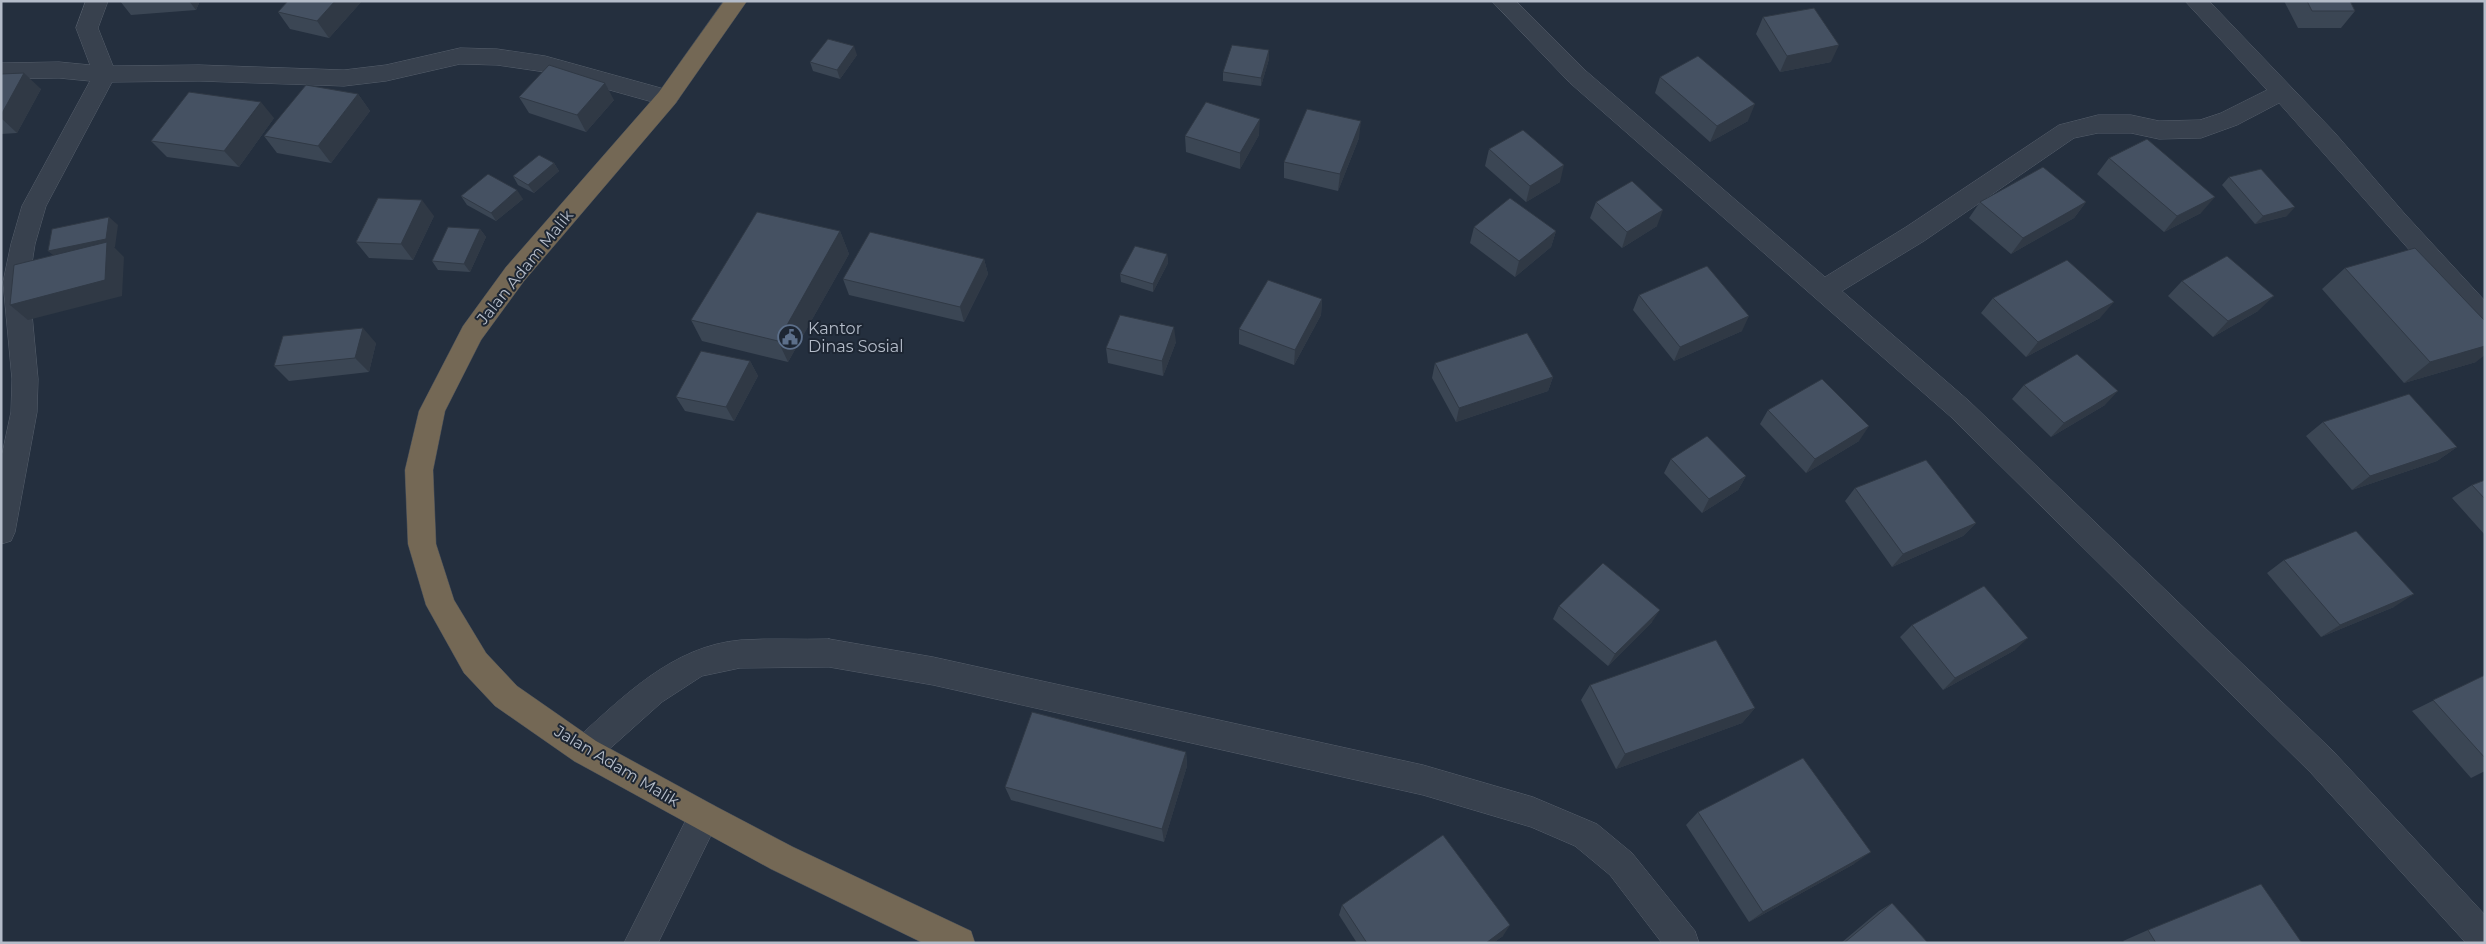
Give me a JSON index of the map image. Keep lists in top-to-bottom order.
{
  "streets": {
    "highway": ["Jalan Adam Malik"]
  },
  "places": {
    "public building": ["Kantor Dinas Sosial"]
  }
}
